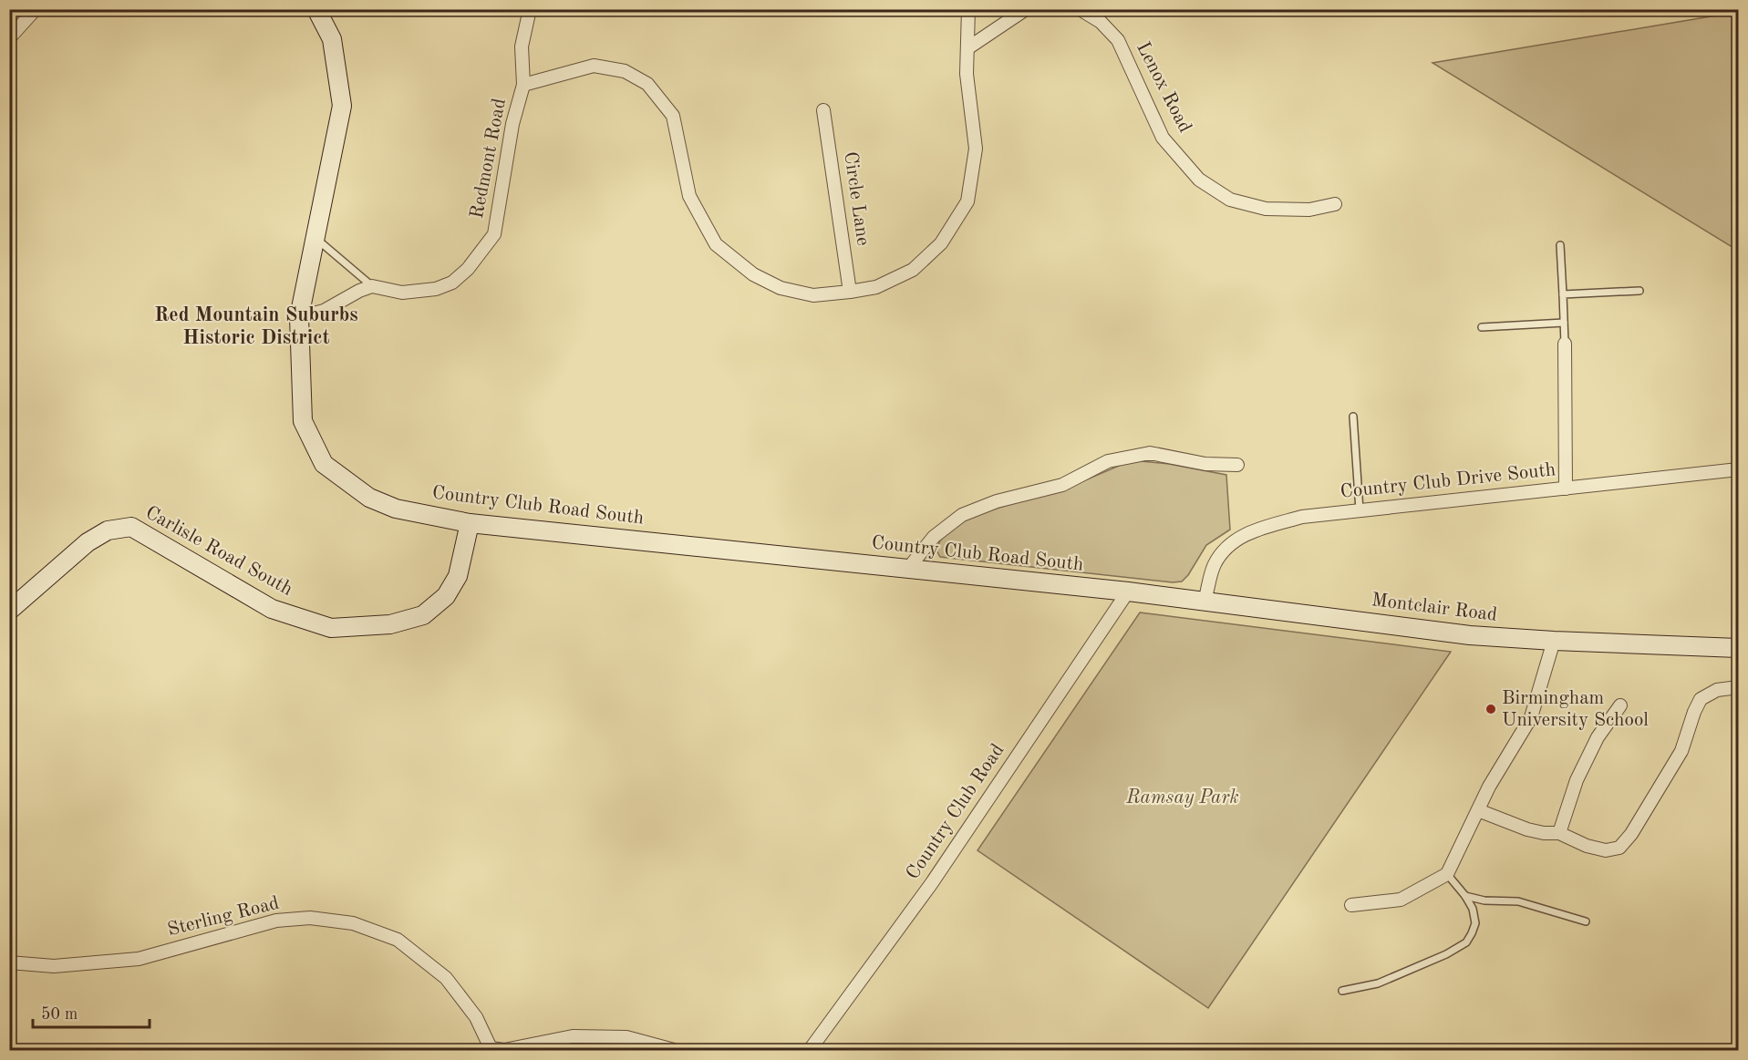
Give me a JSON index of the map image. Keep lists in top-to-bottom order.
{
  "streets": {
    "main road": ["Country Club Road South", "Carlisle Road South", "Montclair Road"],
    "street": [
      "Lenox Road",
      "Redmont Road",
      "Circle Lane",
      "Country Club Drive South",
      "Country Club Road",
      "Sterling Road"
    ]
  },
  "crossings": [
    ["Redmont Road", "Country Club Road South"],
    ["Country Club Drive South", "Montclair Road"],
    ["Country Club Road South", "Carlisle Road South"],
    ["Country Club Road South", "Montclair Road"],
    ["Country Club Road South", "Country Club Road"],
    ["Montclair Road", "Country Club Road"]
  ],
  "districts": ["Red Mountain Suburbs Historic District"],
  "parks": ["Ramsay Park"],
  "places": ["Birmingham University School"],
  "scale_bar": "50 m"
}
